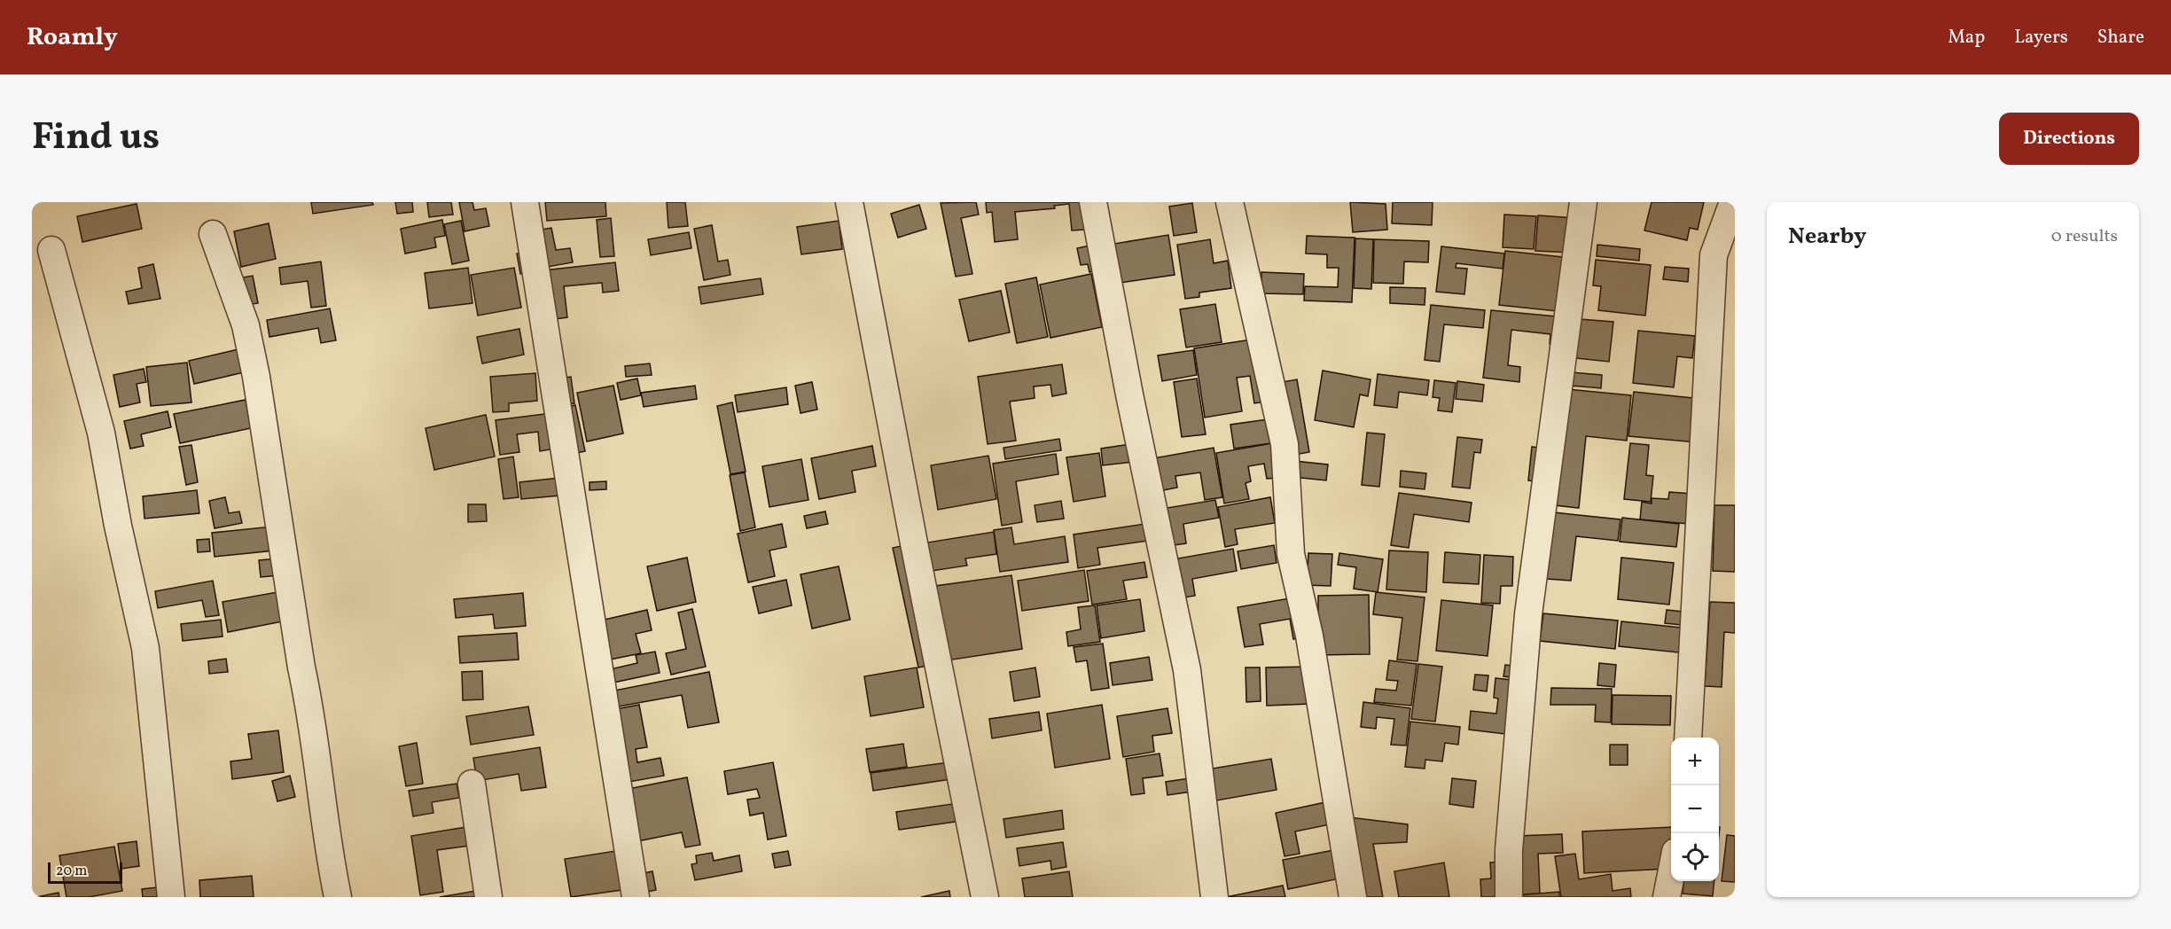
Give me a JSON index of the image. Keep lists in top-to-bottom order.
{
  "scale_bar": "20 m",
  "page": {
    "header": "Roamly",
    "nav": ["Map", "Layers", "Share"],
    "title": "Find us",
    "buttons": "Directions",
    "heading": ["Nearby", "0 results"],
    "map_buttons": ["+", "−"],
    "scale": "20 m"
  }
}
